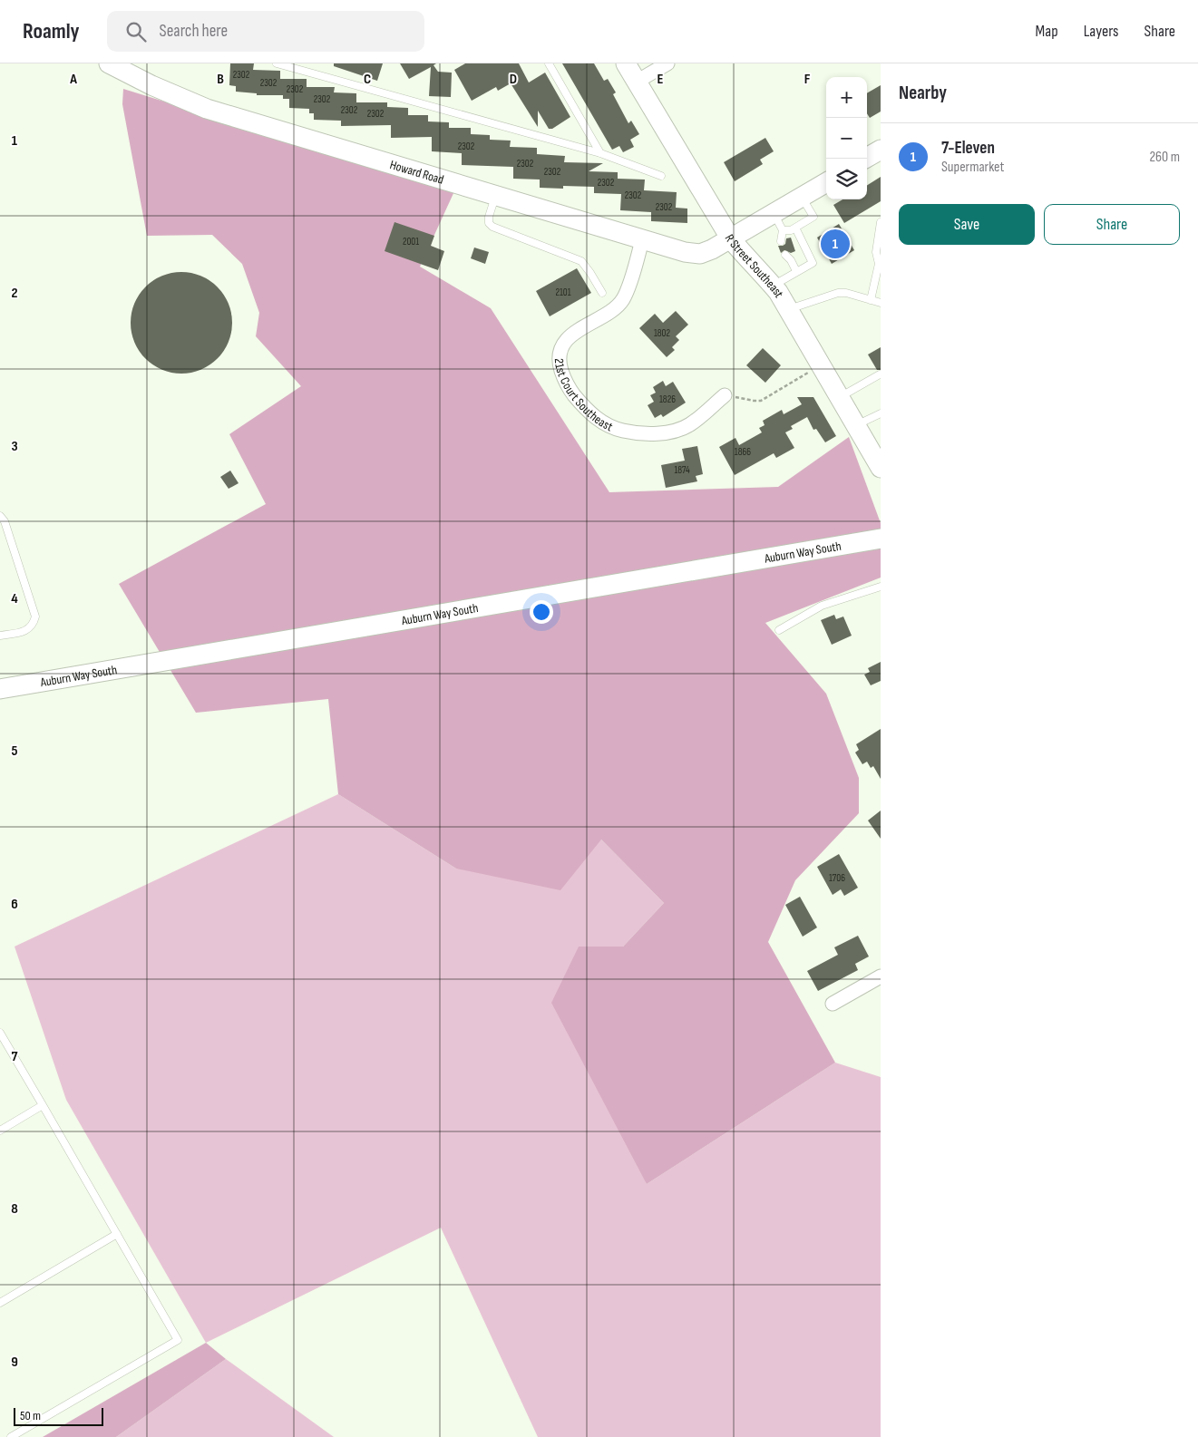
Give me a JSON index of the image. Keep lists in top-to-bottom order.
{
  "streets": {
    "street": [
      "Howard Road",
      "R Street Southeast",
      "21st Court Southeast",
      "Auburn Way South"
    ]
  },
  "crossings": [
    ["Howard Road", "R Street Southeast"],
    ["Howard Road", "21st Court Southeast"]
  ],
  "house_numbers": [
    "2302",
    "2302",
    "2302",
    "2302",
    "2302",
    "2302",
    "2302",
    "2302",
    "2302",
    "2302",
    "2302",
    "2302",
    "2001",
    "2101",
    "1802",
    "1826",
    "1866",
    "1874",
    "1706"
  ],
  "scale_bar": "50 m",
  "page": {
    "header": "Roamly",
    "search": "Search here",
    "nav": ["Map", "Layers", "Share"],
    "heading": "Nearby",
    "map_buttons": ["+", "−"],
    "list": [
      {
        "mark": "1",
        "name": "7-Eleven",
        "note": "Supermarket",
        "value": "260 m"
      }
    ],
    "buttons": ["Save", "Share"],
    "pins": "1",
    "scale": "50 m"
  },
  "grid": {
    "columns": [
      "A",
      "B",
      "C",
      "D",
      "E",
      "F"
    ],
    "rows": [
      "1",
      "2",
      "3",
      "4",
      "5",
      "6",
      "7",
      "8",
      "9"
    ]
  }
}
